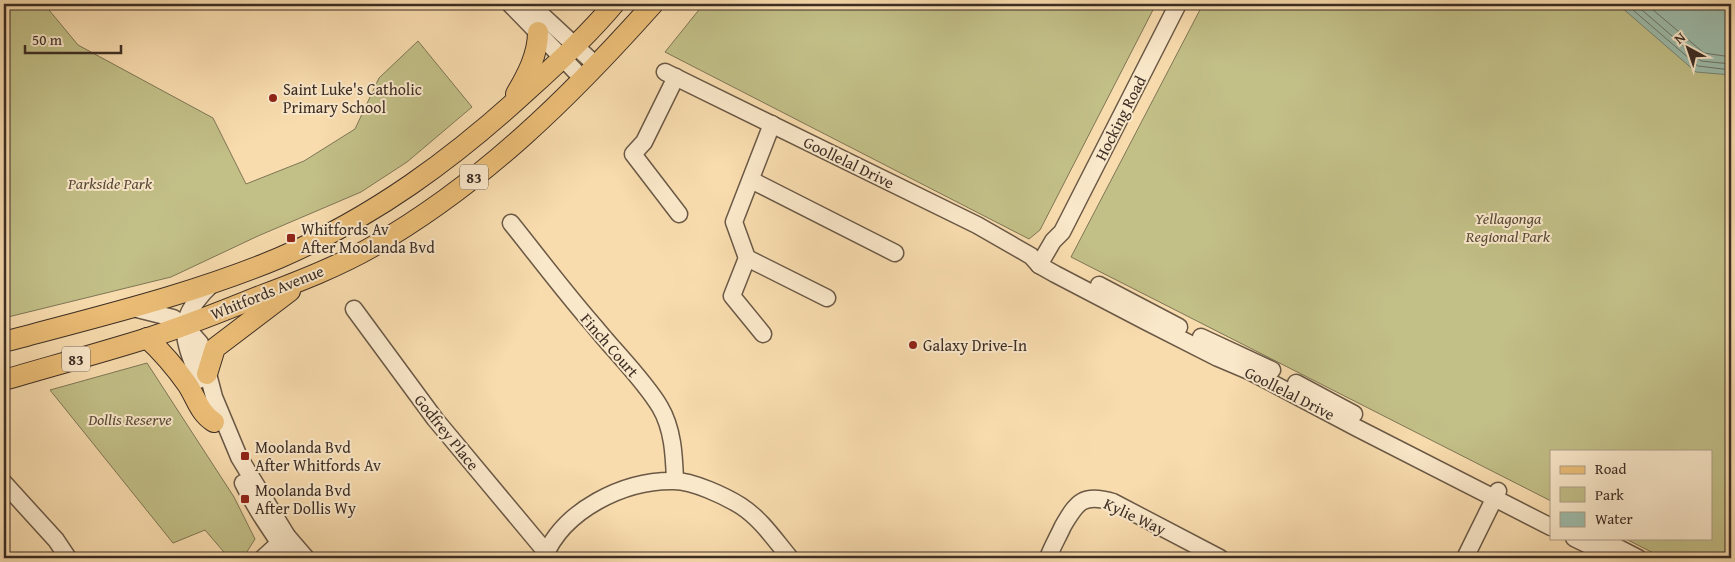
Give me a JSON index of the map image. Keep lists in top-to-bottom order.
{
  "streets": {
    "main road": ["83", "Whitfords Avenue"],
    "street": [
      "Hocking Road",
      "Goollelal Drive",
      "Finch Court",
      "Godfrey Place",
      "Kylie Way"
    ]
  },
  "crossings": [
    ["Hocking Road", "Goollelal Drive"]
  ],
  "parks": ["Parkside Park", "Yellagonga Regional Park", "Dollis Reserve"],
  "places": {
    "other": ["Saint Luke's Catholic Primary School", "Galaxy Drive-In"],
    "transit": ["Whitfords Av After Moolanda Bvd", "Moolanda Bvd After Whitfords Av", "Moolanda Bvd After Dollis Wy"]
  },
  "legend": ["Road", "Park", "Water"],
  "scale_bar": "50 m",
  "north": "top left"
}
